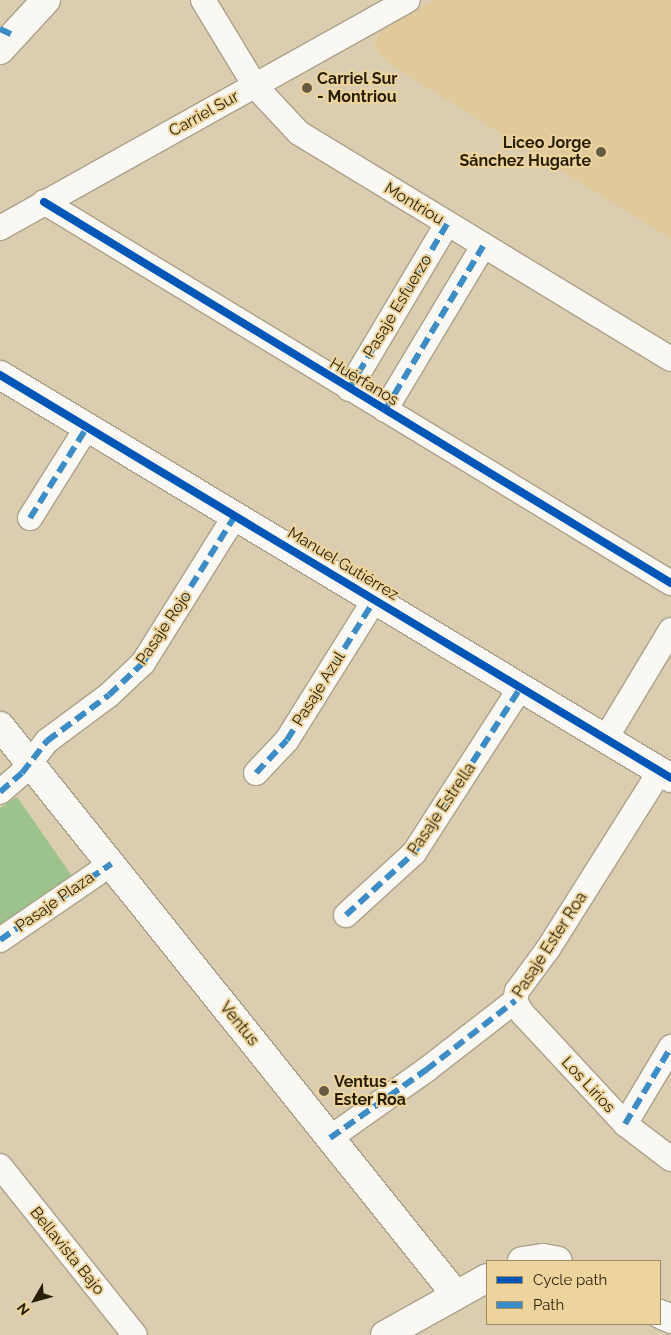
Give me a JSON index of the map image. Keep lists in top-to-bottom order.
{
  "streets": {
    "street": [
      "Carriel Sur",
      "Montriou",
      "Pasaje Esfuerzo",
      "Huérfanos",
      "Manuel Gutiérrez",
      "Pasaje Rojo",
      "Pasaje Azul",
      "Pasaje Estrella",
      "Pasaje Plaza",
      "Pasaje Ester Roa",
      "Ventus",
      "Los Lirios",
      "Bellavista Bajo"
    ]
  },
  "crossings": [
    ["Carriel Sur", "Montriou"],
    ["Carriel Sur", "Huérfanos"],
    ["Montriou", "Pasaje Esfuerzo"],
    ["Pasaje Esfuerzo", "Huérfanos"],
    ["Manuel Gutiérrez", "Pasaje Rojo"],
    ["Manuel Gutiérrez", "Pasaje Azul"],
    ["Manuel Gutiérrez", "Pasaje Estrella"],
    ["Manuel Gutiérrez", "Pasaje Ester Roa"],
    ["Pasaje Rojo", "Ventus"],
    ["Pasaje Plaza", "Ventus"],
    ["Pasaje Ester Roa", "Ventus"],
    ["Pasaje Ester Roa", "Los Lirios"]
  ],
  "places": ["Carriel Sur - Montriou", "Liceo Jorge Sánchez Hugarte", "Ventus - Ester Roa"],
  "legend": ["Cycle path", "Path"],
  "north": "bottom left"
}
